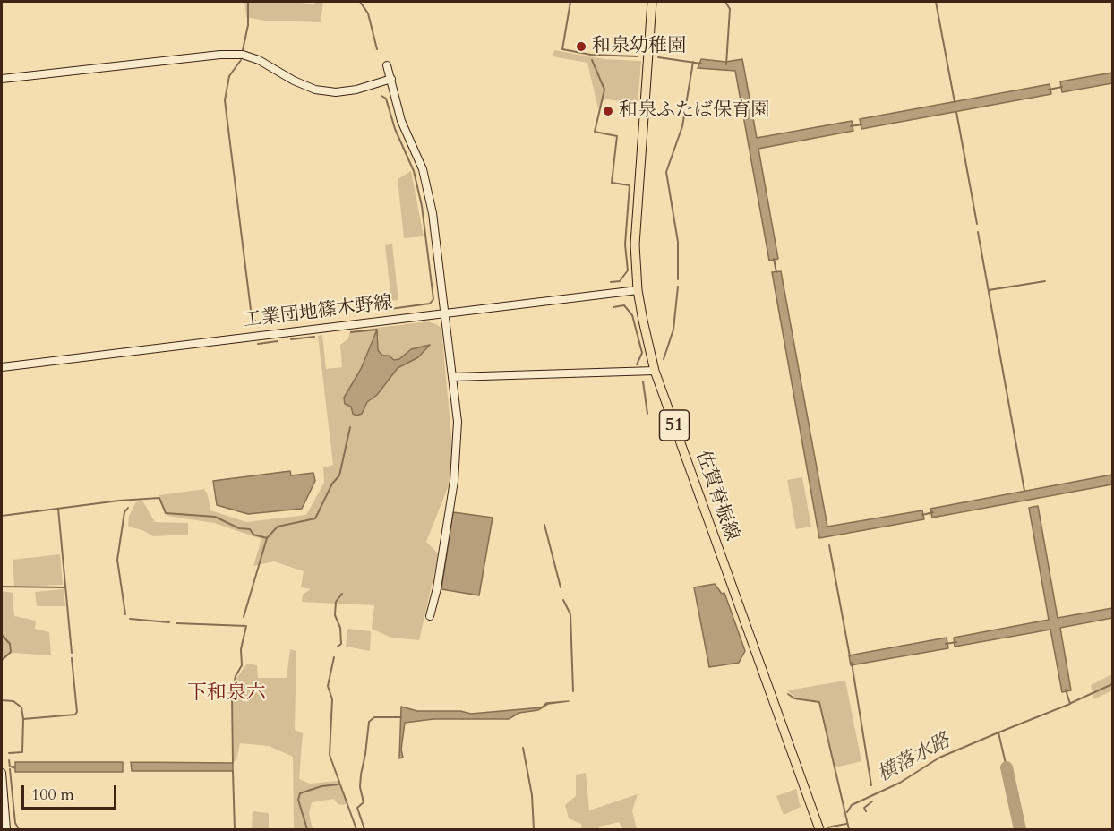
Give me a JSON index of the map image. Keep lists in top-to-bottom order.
{
  "streets": {
    "main road": ["51", "佐賀脊振線"],
    "street": ["工業団地篠木野線"]
  },
  "crossings": [
    ["工業団地篠木野線", "佐賀脊振線"]
  ],
  "districts": ["下和泉六"],
  "water": ["横落水路"],
  "places": ["和泉幼稚園", "和泉ふたば保育園"],
  "scale_bar": "100 m"
}
